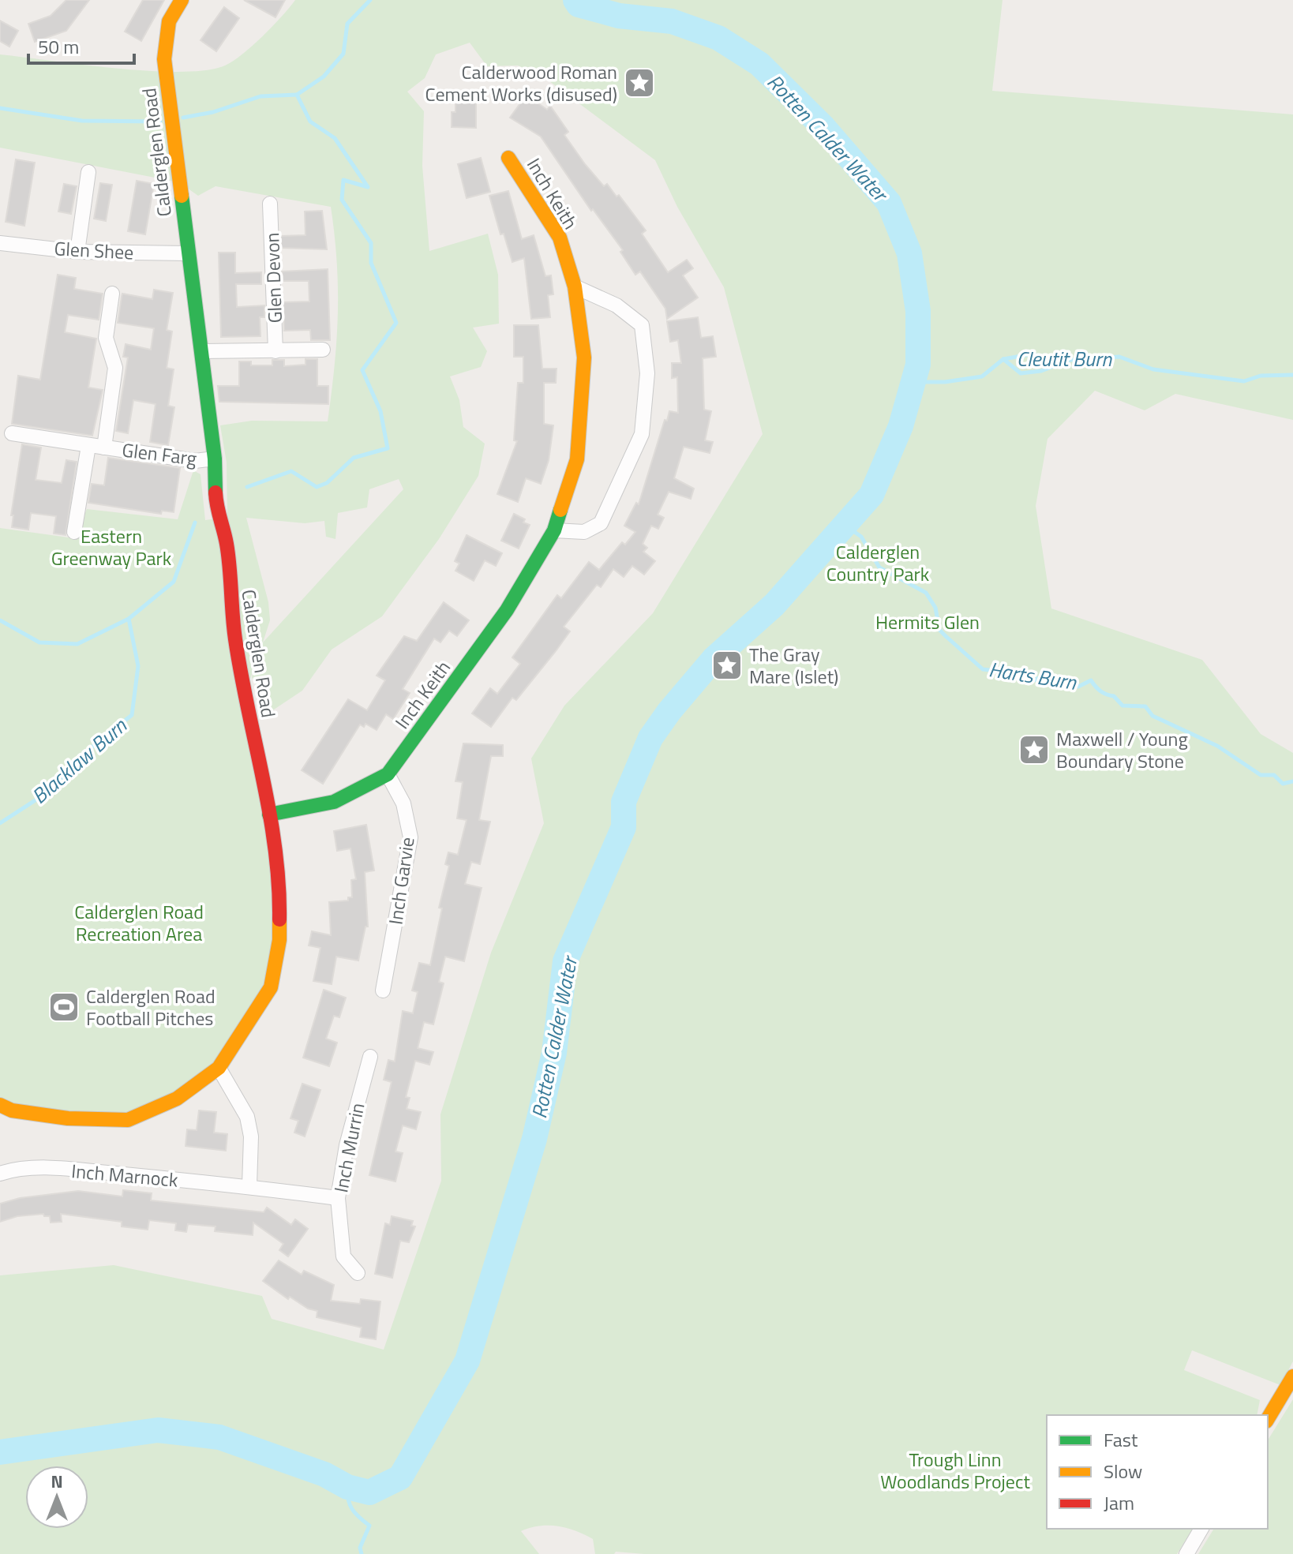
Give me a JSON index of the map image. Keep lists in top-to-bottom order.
{
  "streets": {
    "street": [
      "Calderglen Road",
      "Inch Keith",
      "Glen Shee",
      "Glen Devon",
      "Glen Farg",
      "Inch Garvie",
      "Inch Murrin",
      "Inch Marnock"
    ]
  },
  "crossings": [
    ["Calderglen Road", "Inch Keith"],
    ["Calderglen Road", "Glen Shee"],
    ["Calderglen Road", "Glen Devon"],
    ["Calderglen Road", "Glen Farg"],
    ["Inch Keith", "Inch Garvie"],
    ["Inch Murrin", "Inch Marnock"]
  ],
  "water": [
    "Rotten Calder Water",
    "Cleutit Burn",
    "Harts Burn",
    "Blacklaw Burn"
  ],
  "parks": [
    "Eastern Greenway Park",
    "Calderglen Country Park",
    "Hermits Glen",
    "Calderglen Road Recreation Area",
    "Trough Linn Woodlands Project"
  ],
  "places": {
    "place": ["Calderwood Roman Cement Works (disused)", "The Gray Mare (Islet)", "Maxwell / Young Boundary Stone"],
    "sports": ["Calderglen Road Football Pitches"]
  },
  "legend": ["Fast", "Slow", "Jam"],
  "scale_bar": "50 m",
  "north": "top"
}
